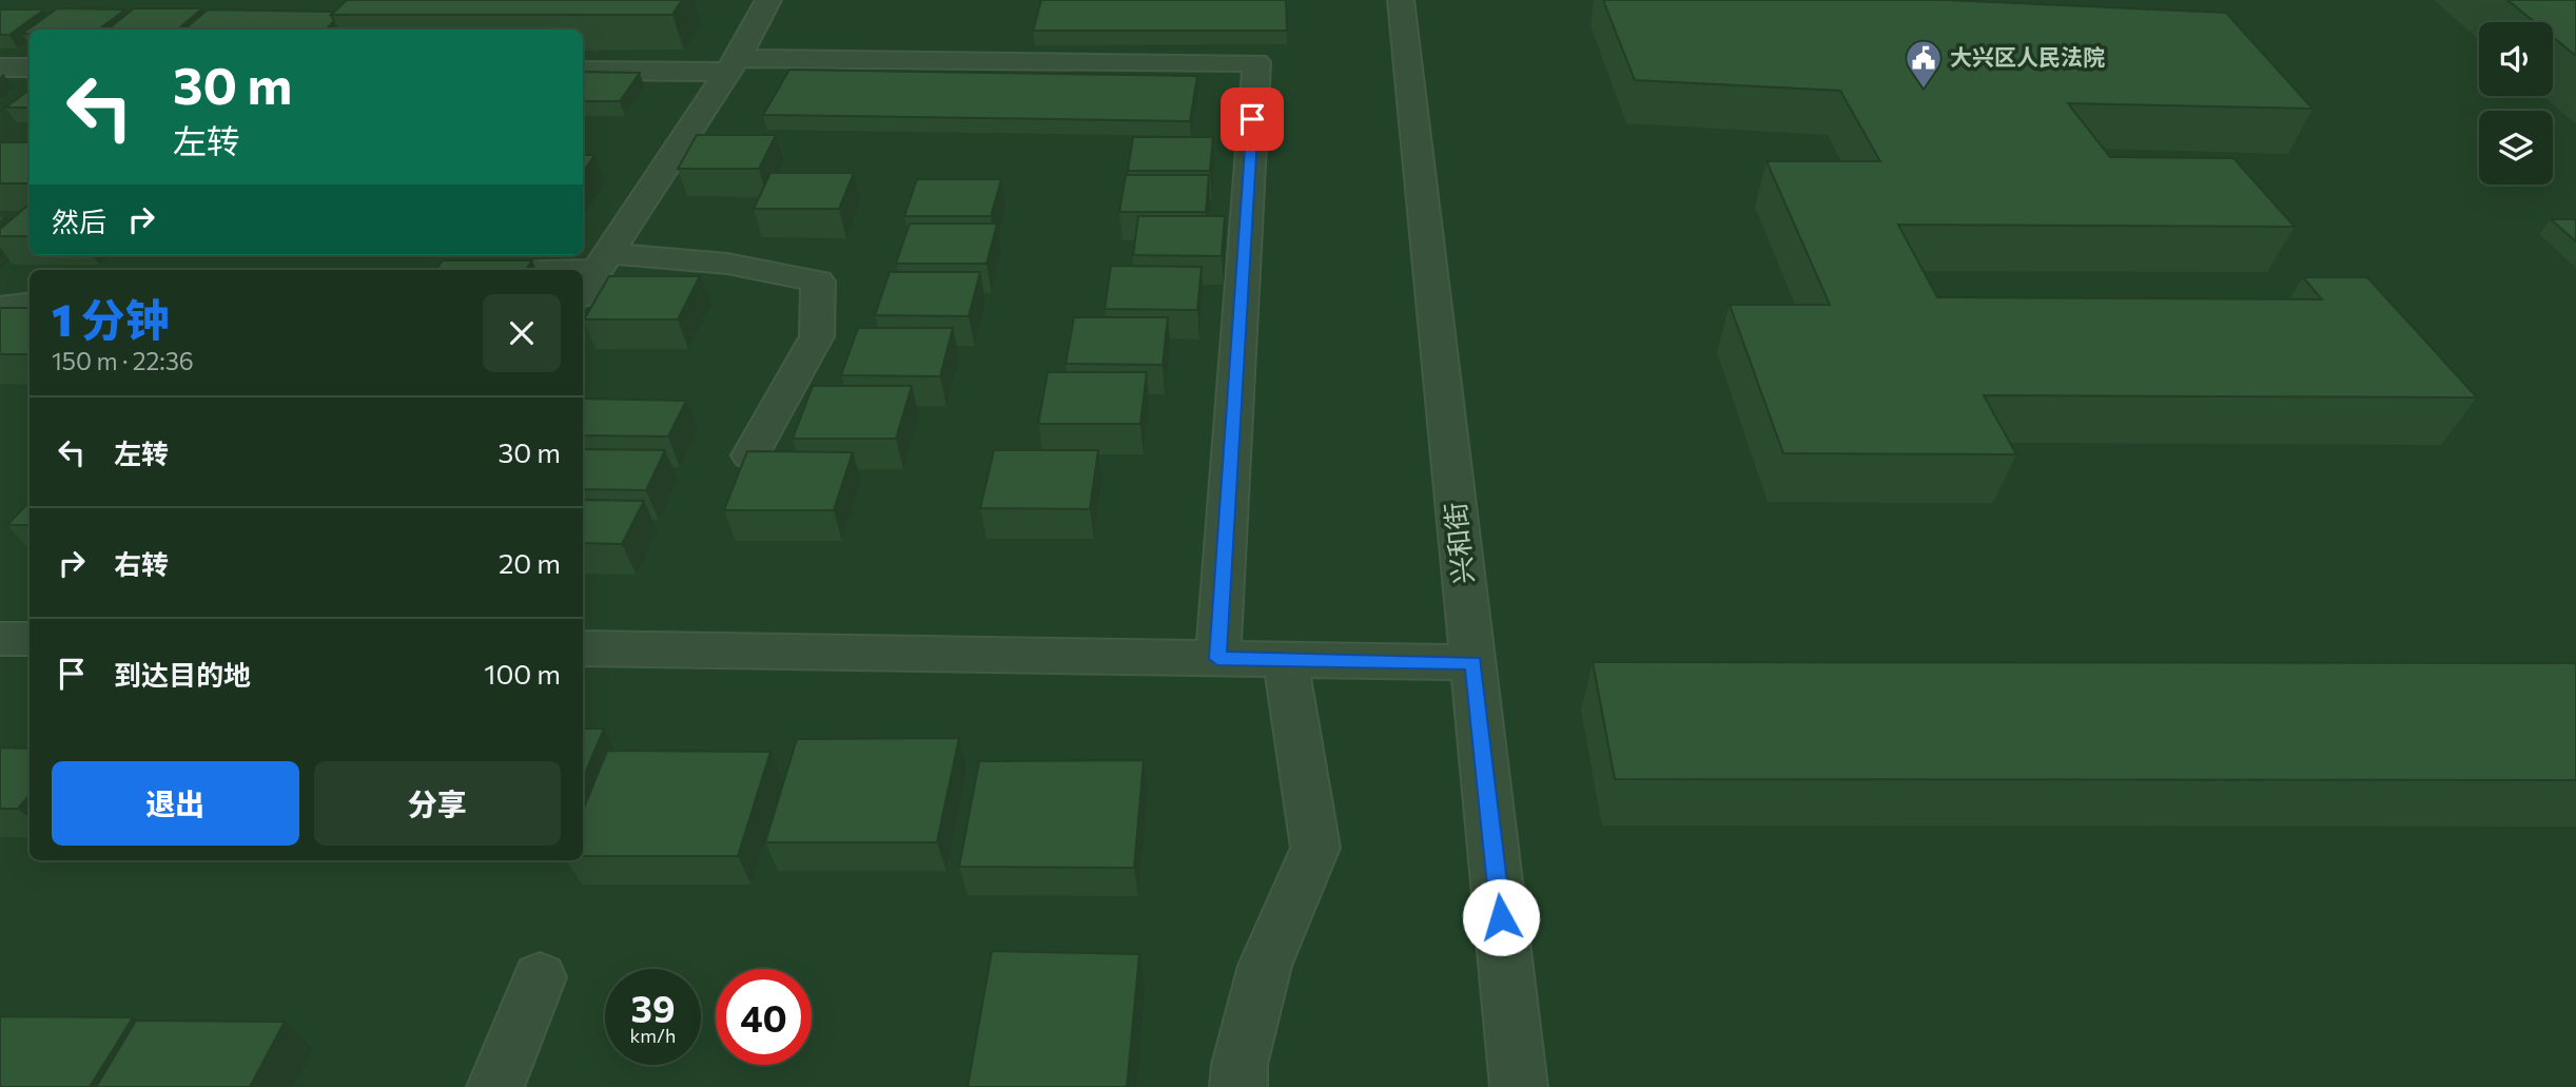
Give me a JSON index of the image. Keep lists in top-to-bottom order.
{
  "streets": {
    "street": ["兴和街"]
  },
  "places": {
    "public building": ["大兴区人民法院"]
  },
  "page": {
    "turn": ["30 m", "左转"],
    "then": "然后",
    "heading": ["1 分钟", "150 m · 22:36"],
    "list": [
      {
        "name": "左转",
        "value": "30 m"
      },
      {
        "name": "右转",
        "value": "20 m"
      },
      {
        "name": "到达目的地",
        "value": "100 m"
      }
    ],
    "buttons": ["退出", "分享"],
    "speed": "39 km/h",
    "limit": "40"
  }
}
